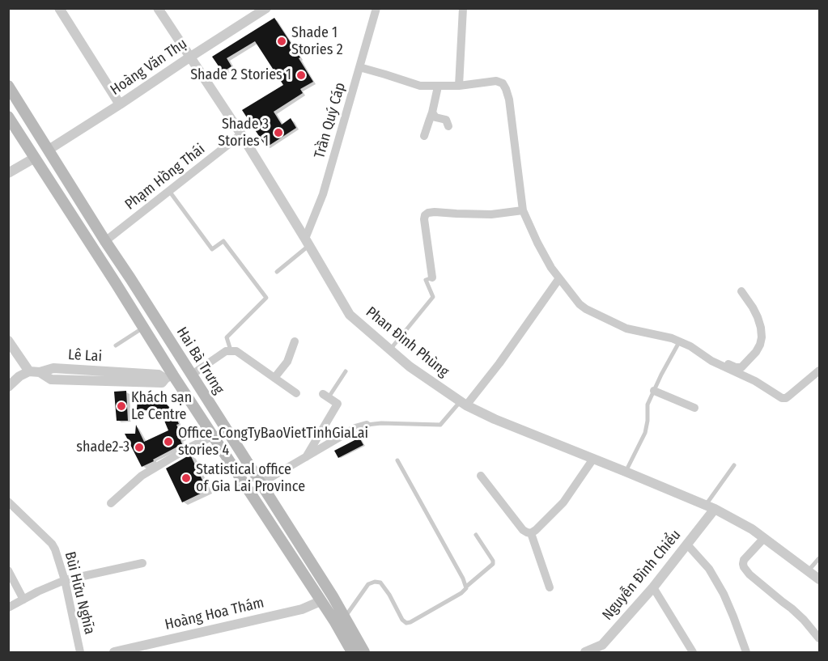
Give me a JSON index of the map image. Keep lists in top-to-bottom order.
{
  "streets": {
    "main road": ["Hai Bà Trưng"],
    "street": [
      "Hoàng Văn Thụ",
      "Trần Quý Cáp",
      "Phạm Hồng Thái",
      "Phan Đình Phùng",
      "Lê Lai",
      "Nguyễn Đình Chiểu",
      "Bùi Hữu Nghĩa",
      "Hoàng Hoa Thám"
    ]
  },
  "crossings": [
    ["Hoàng Văn Thụ", "Phan Đình Phùng"],
    ["Hoàng Văn Thụ", "Hai Bà Trưng"],
    ["Trần Quý Cáp", "Phan Đình Phùng"],
    ["Phạm Hồng Thái", "Phan Đình Phùng"],
    ["Phạm Hồng Thái", "Hai Bà Trưng"],
    ["Phan Đình Phùng", "Nguyễn Đình Chiểu"],
    ["Lê Lai", "Hai Bà Trưng"],
    ["Hai Bà Trưng", "Hoàng Hoa Thám"]
  ],
  "places": [
    "Shade 1 Stories 2",
    "Shade 2 Stories 1",
    "Shade 3 Stories 1",
    "Khách sạn Le Centre",
    "Office_CongTyBaoVietTinhGiaLai stories 4",
    "shade2-3",
    "Statistical office of Gia Lai Province"
  ]
}
